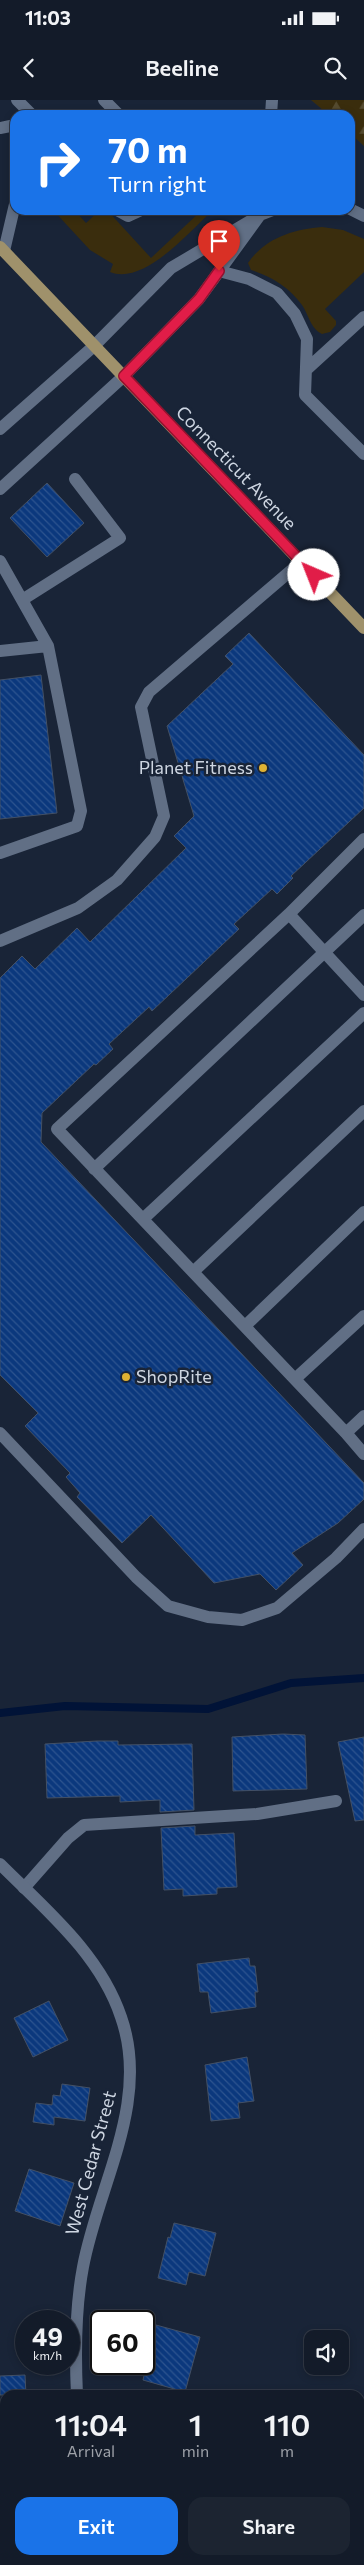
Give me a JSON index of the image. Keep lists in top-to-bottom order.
{
  "streets": {
    "main road": ["Connecticut Avenue"],
    "street": ["West Cedar Street"]
  },
  "places": ["Planet Fitness", "ShopRite"],
  "page": {
    "status": "11:03",
    "header": "Beeline",
    "turn": ["70 m", "Turn right"],
    "speed": "49 km/h",
    "limit": "60",
    "eta": [
      "11:04",
      "Arrival",
      "1",
      "min",
      "110",
      "m"
    ],
    "buttons": ["Exit", "Share"]
  }
}
